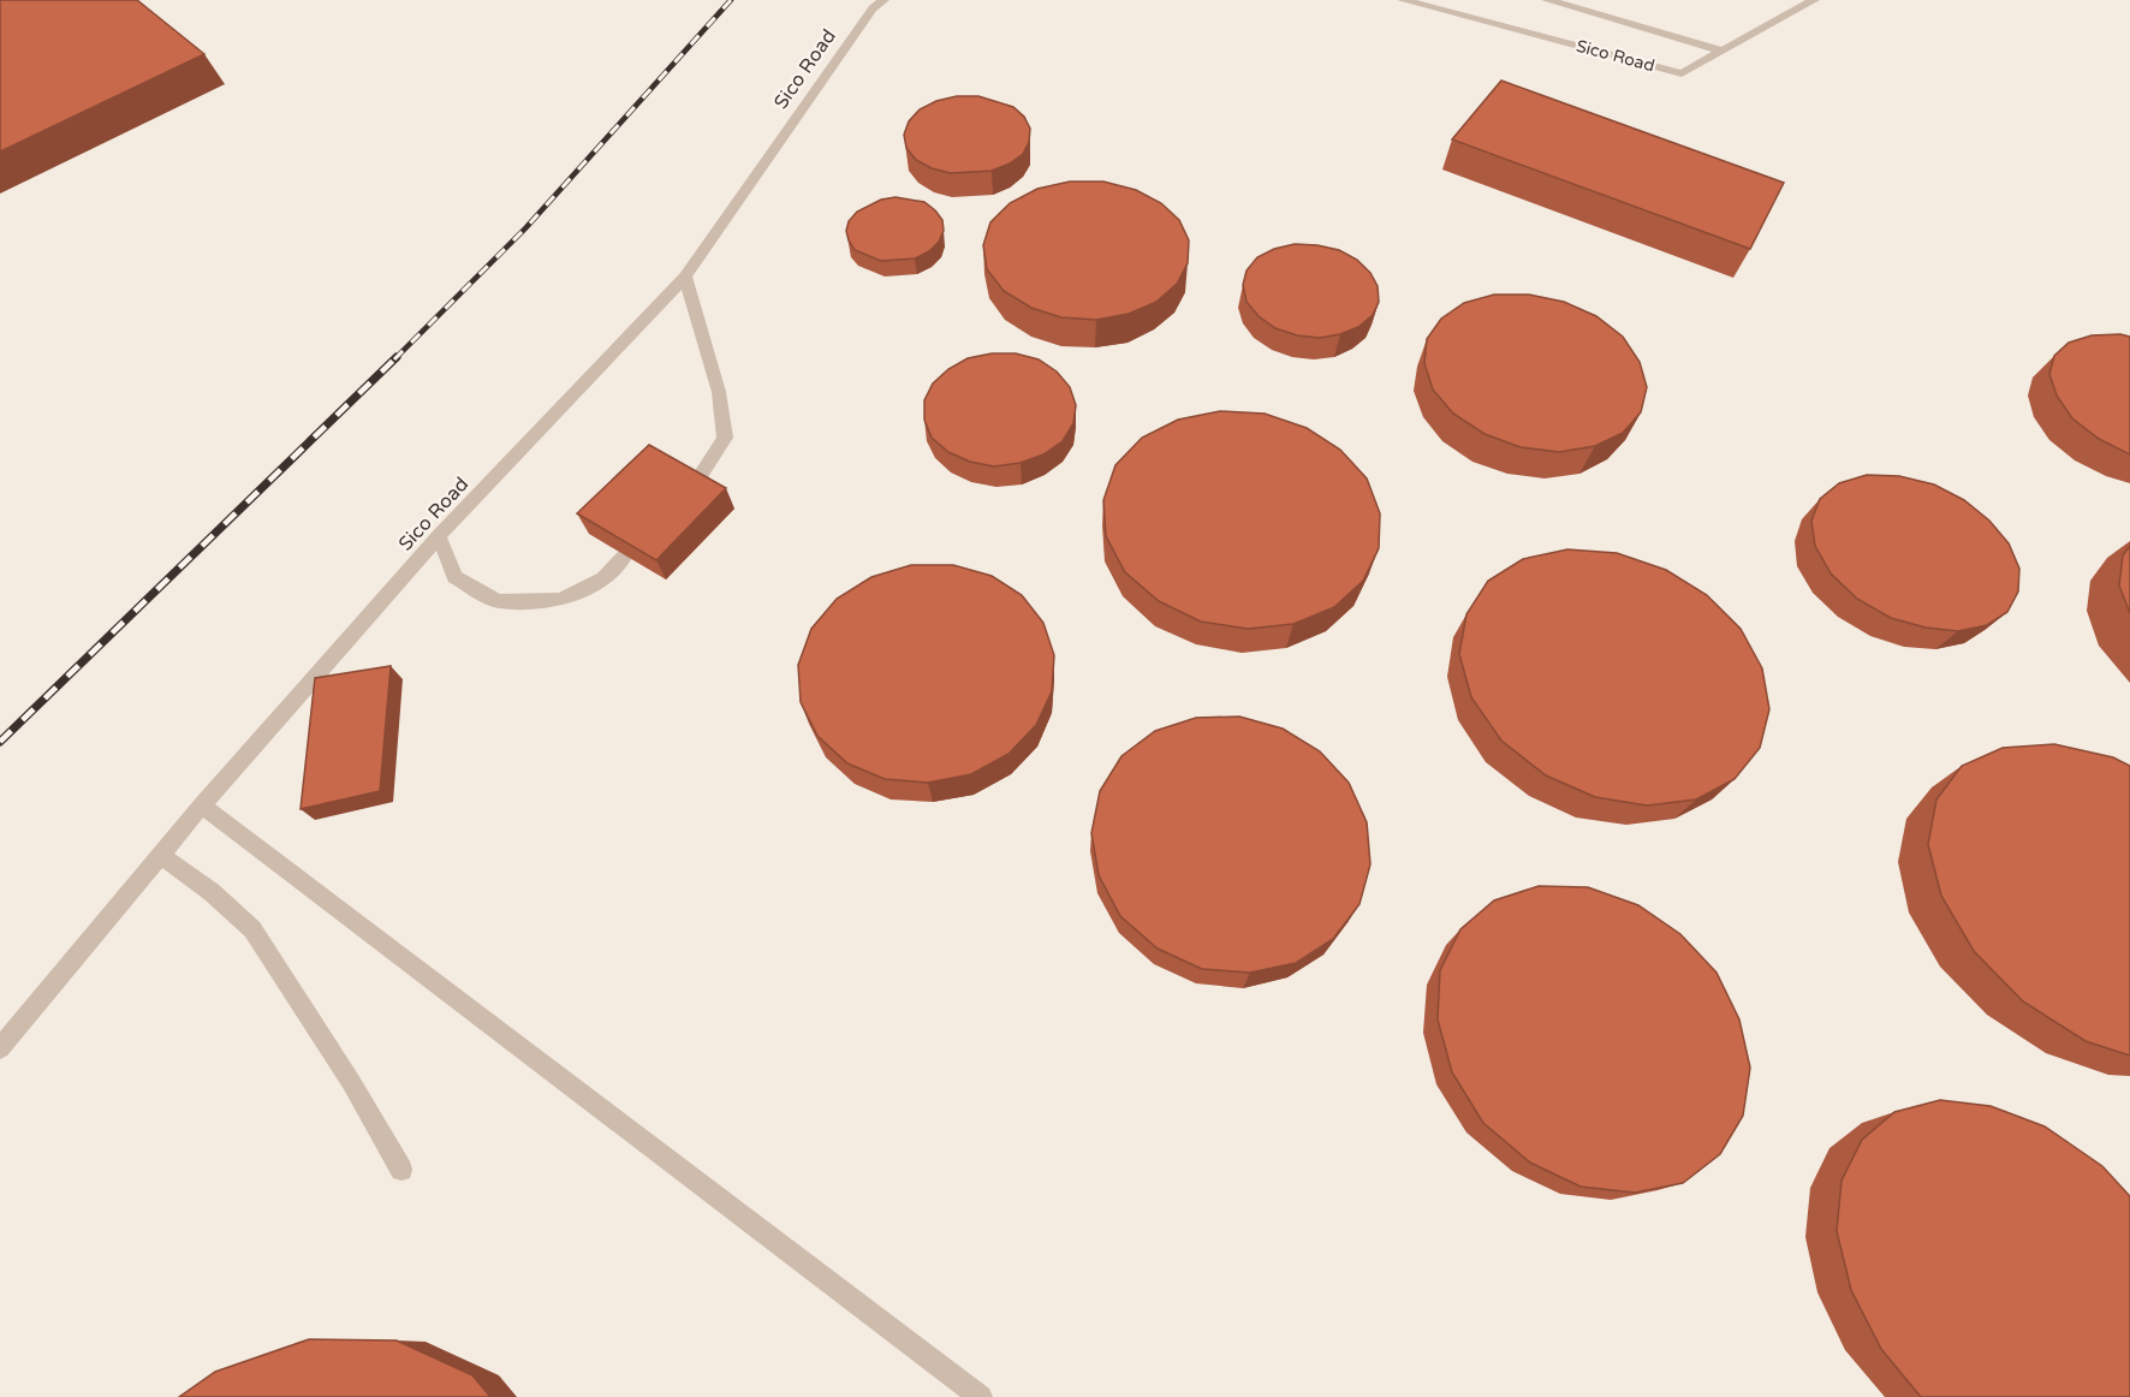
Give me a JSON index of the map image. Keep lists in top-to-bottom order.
{
  "streets": {
    "lane": ["Sico Road"]
  }
}
